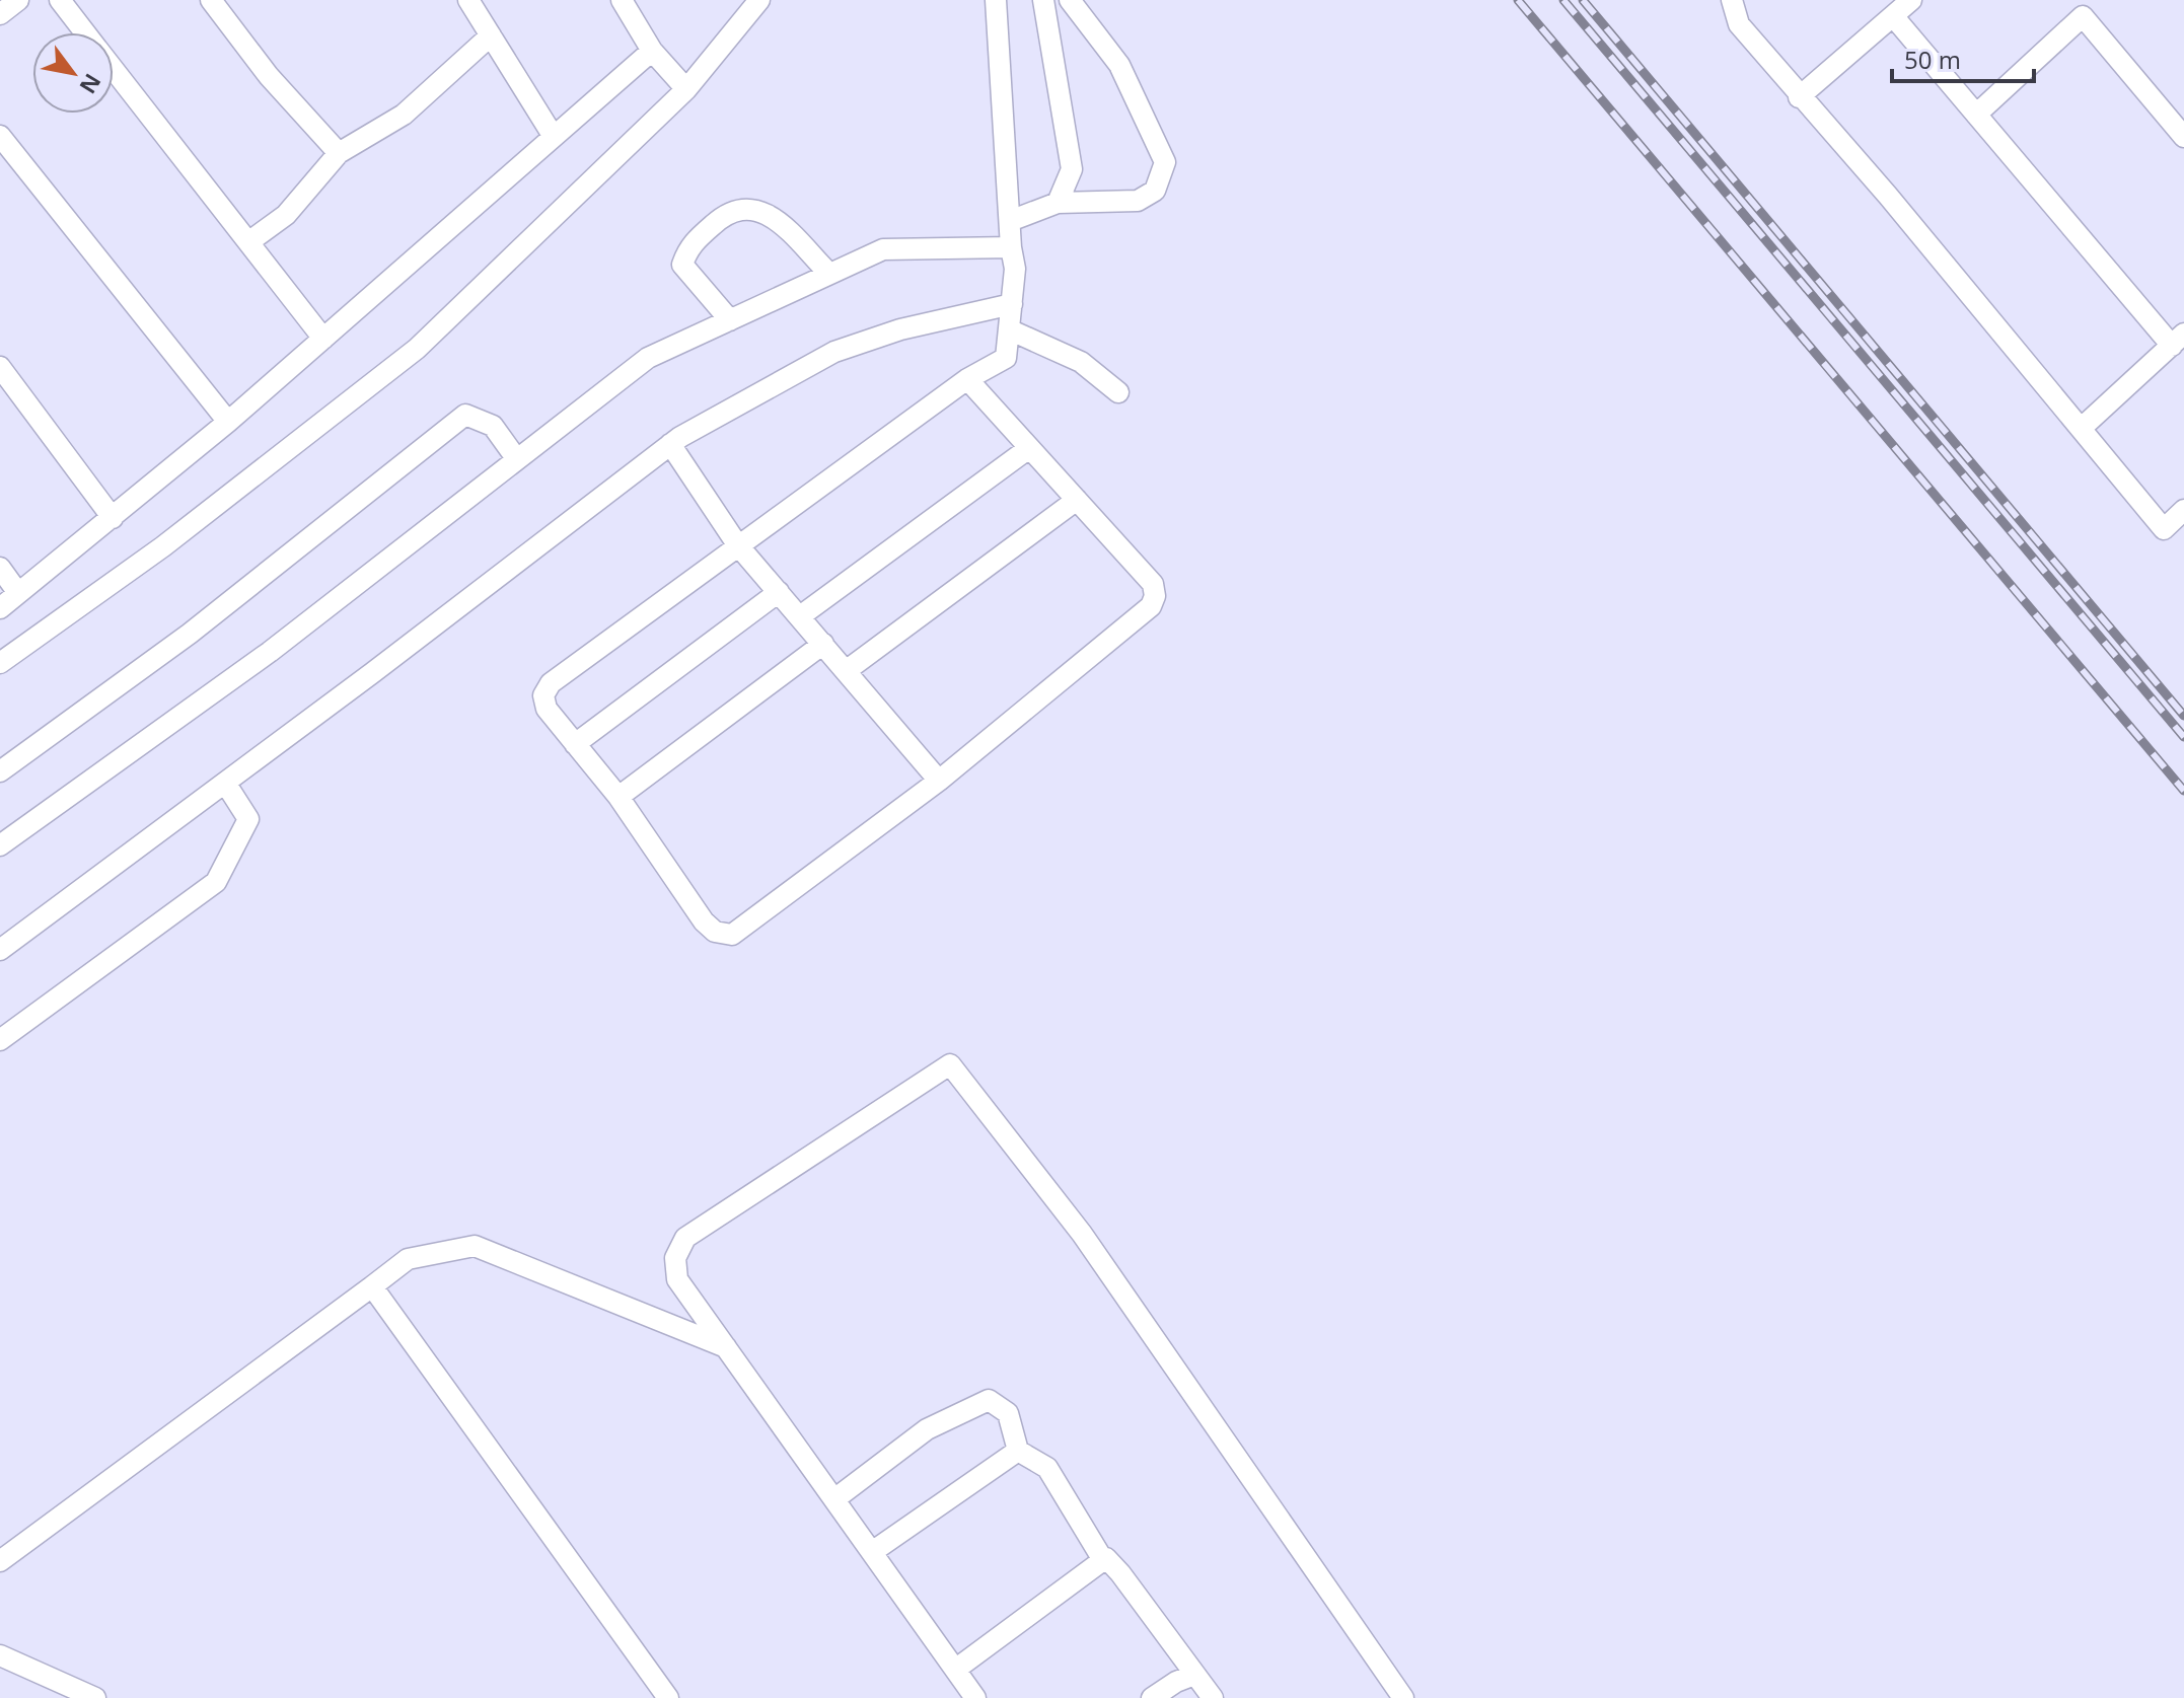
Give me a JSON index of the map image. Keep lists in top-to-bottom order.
{
  "scale_bar": "50 m",
  "north": "bottom right"
}
